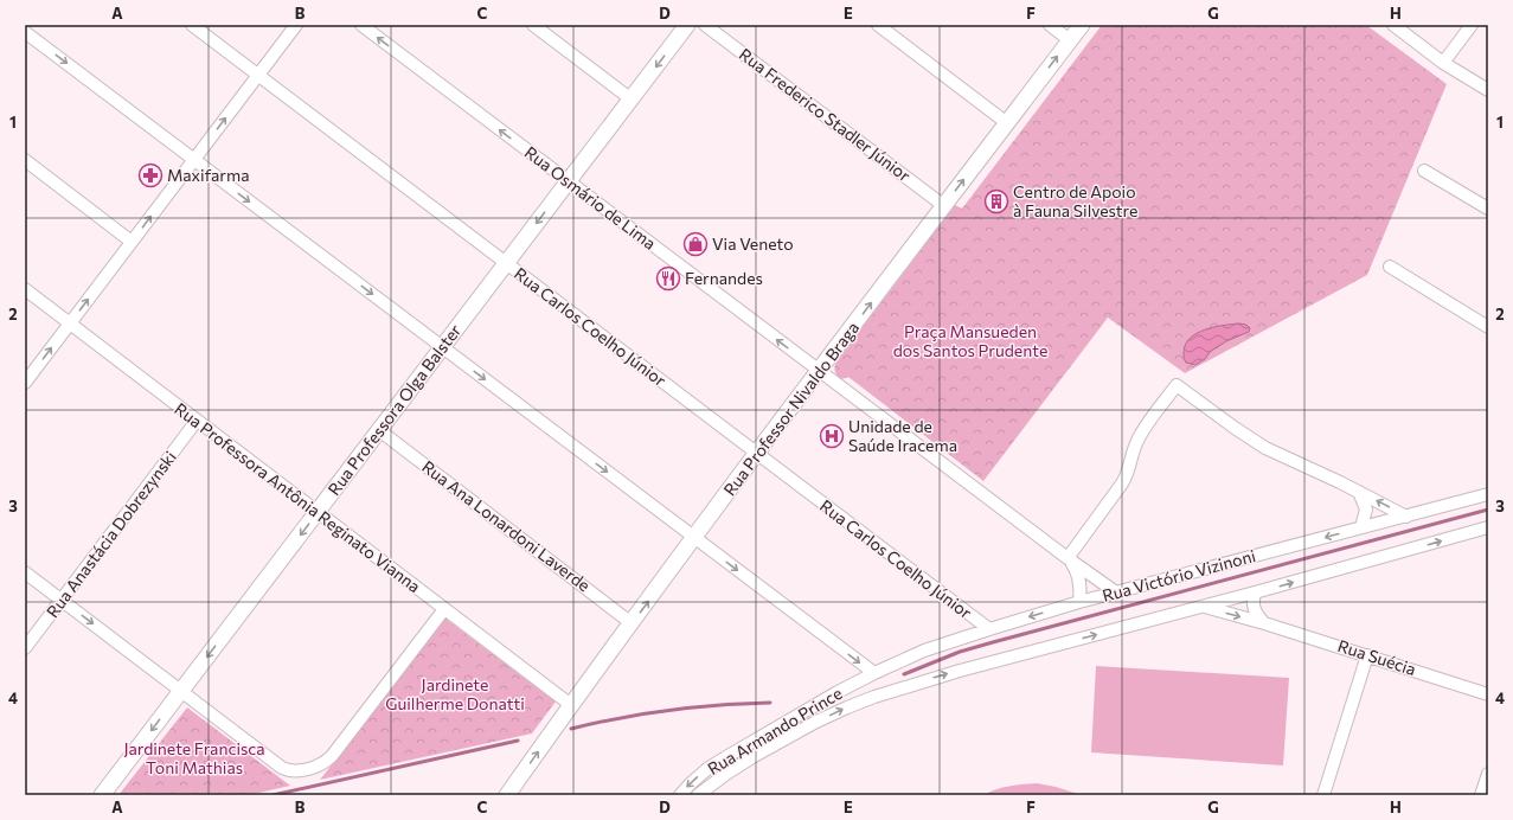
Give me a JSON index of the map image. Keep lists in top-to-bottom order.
{
  "streets": {
    "main road": ["Rua Professor Nivaldo Braga", "Rua Professora Olga Balster"],
    "street": [
      "Rua Frederico Stadler Júnior",
      "Rua Osmário de Lima",
      "Rua Carlos Coelho Júnior",
      "Rua Professora Antônia Reginato Vianna",
      "Rua Ana Lonardoni Laverde",
      "Rua Anastácia Dobrezynski",
      "Rua Victório Vizinoni",
      "Rua Suécia",
      "Rua Armando Prince"
    ]
  },
  "crossings": [
    ["Rua Frederico Stadler Júnior", "Rua Professor Nivaldo Braga"],
    ["Rua Osmário de Lima", "Rua Professor Nivaldo Braga"],
    ["Rua Osmário de Lima", "Rua Professora Olga Balster"],
    ["Rua Osmário de Lima", "Rua Victório Vizinoni"],
    ["Rua Carlos Coelho Júnior", "Rua Professor Nivaldo Braga"],
    ["Rua Carlos Coelho Júnior", "Rua Professora Olga Balster"],
    ["Rua Carlos Coelho Júnior", "Rua Victório Vizinoni"],
    ["Rua Professor Nivaldo Braga", "Rua Professora Antônia Reginato Vianna"],
    ["Rua Professor Nivaldo Braga", "Rua Ana Lonardoni Laverde"],
    ["Rua Professora Olga Balster", "Rua Professora Antônia Reginato Vianna"],
    ["Rua Professora Olga Balster", "Rua Ana Lonardoni Laverde"],
    ["Rua Professora Antônia Reginato Vianna", "Rua Anastácia Dobrezynski"],
    ["Rua Victório Vizinoni", "Rua Armando Prince"],
    ["Rua Suécia", "Rua Armando Prince"]
  ],
  "one_way": ["Rua Osmário de Lima", "Rua Professor Nivaldo Braga", "Rua Professora Olga Balster"],
  "parks": ["Praça Mansueden dos Santos Prudente", "Jardinete Guilherme Donatti", "Jardinete Francisca Toni Mathias"],
  "places": {
    "pharmacy": ["Maxifarma"],
    "building": ["Centro de Apoio à Fauna Silvestre"],
    "shop": ["Via Veneto"],
    "restaurant": ["Fernandes"],
    "hospital": ["Unidade de Saúde Iracema"]
  },
  "grid": {
    "columns": [
      "A",
      "B",
      "C",
      "D",
      "E",
      "F",
      "G",
      "H"
    ],
    "rows": [
      "1",
      "2",
      "3",
      "4"
    ]
  }
}
